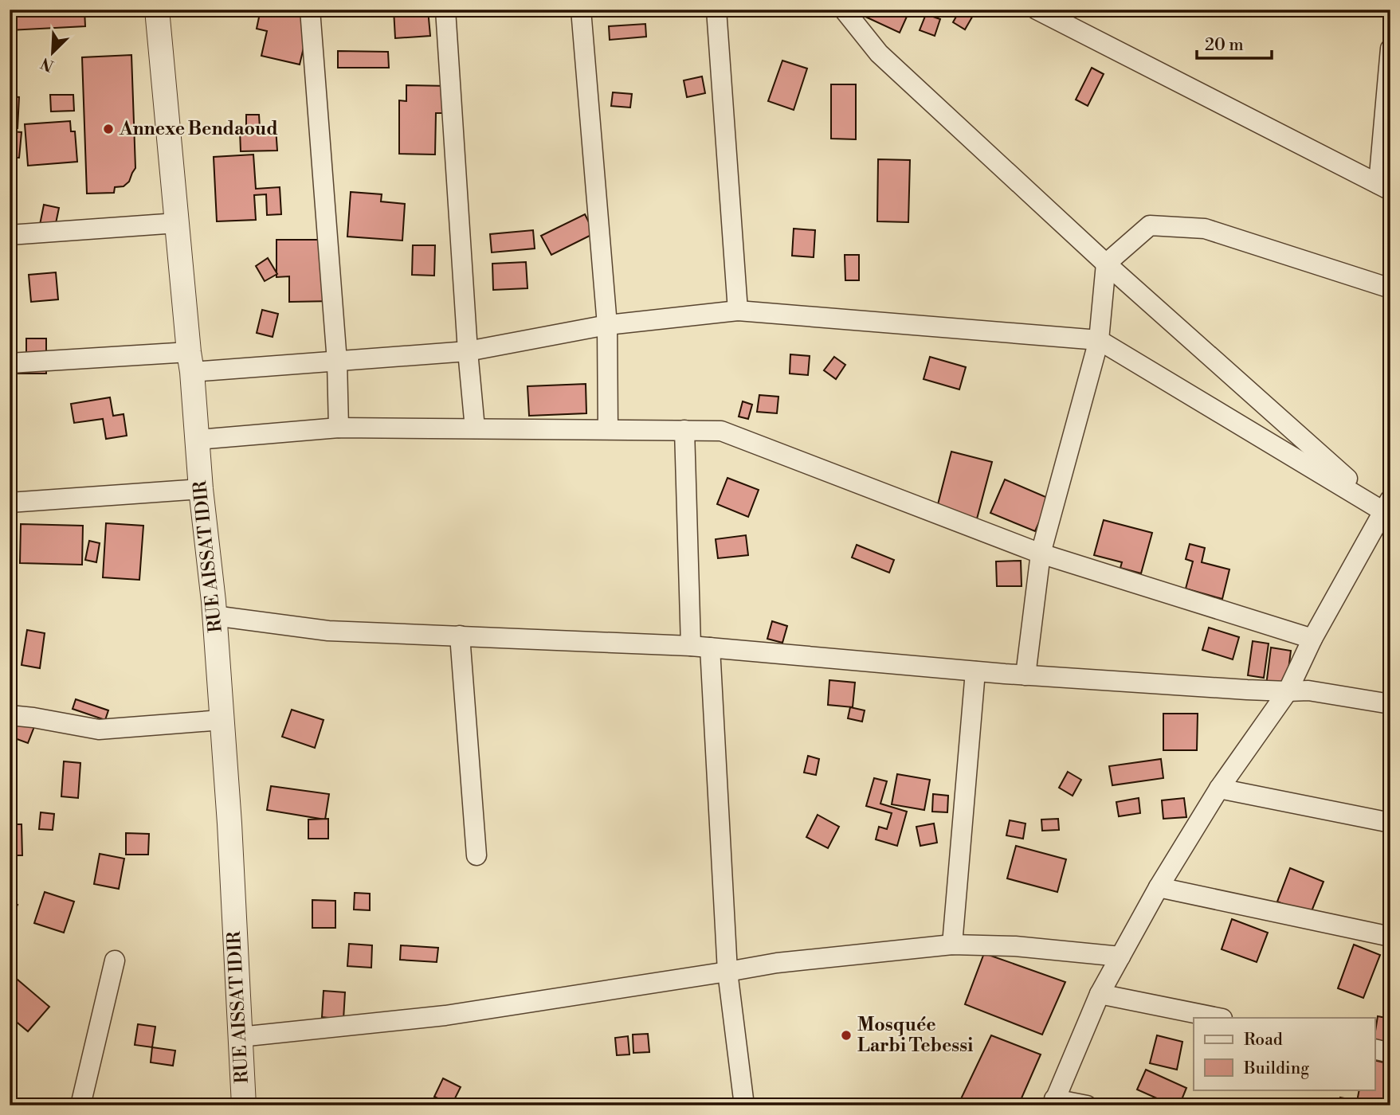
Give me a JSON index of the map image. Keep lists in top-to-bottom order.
{
  "streets": {
    "street": ["RUE AISSAT IDIR"]
  },
  "places": ["Annexe Bendaoud", "Mosquée Larbi Tebessi"],
  "legend": ["Road", "Building"],
  "scale_bar": "20 m",
  "north": "bottom left"
}
